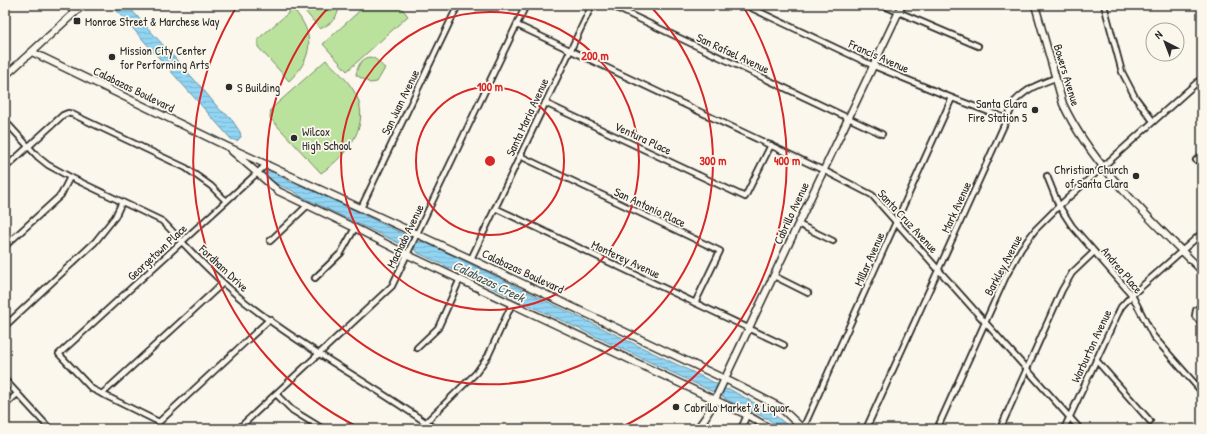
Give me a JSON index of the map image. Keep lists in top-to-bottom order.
{
  "streets": {
    "street": [
      "San Rafael Avenue",
      "Francis Avenue",
      "Bowers Avenue",
      "Calabazas Boulevard",
      "San Juan Avenue",
      "Santa Maria Avenue",
      "Ventura Place",
      "San Antonio Place",
      "Mark Avenue",
      "Cabrillo Avenue",
      "Santa Cruz Avenue",
      "Machado Avenue",
      "Georgetown Place",
      "Monterey Avenue",
      "Millar Avenue",
      "Barkley Avenue",
      "Fordham Drive",
      "Andrea Place",
      "Warburton Avenue"
    ]
  },
  "crossings": [
    ["San Rafael Avenue", "Cabrillo Avenue"],
    ["Francis Avenue", "Mark Avenue"],
    ["Francis Avenue", "Cabrillo Avenue"],
    ["Francis Avenue", "Millar Avenue"],
    ["Bowers Avenue", "Mark Avenue"],
    ["Bowers Avenue", "Barkley Avenue"],
    ["Bowers Avenue", "Warburton Avenue"],
    ["Calabazas Boulevard", "San Juan Avenue"],
    ["Calabazas Boulevard", "Santa Maria Avenue"],
    ["Calabazas Boulevard", "Cabrillo Avenue"],
    ["Calabazas Boulevard", "Machado Avenue"],
    ["Calabazas Boulevard", "Georgetown Place"],
    ["Calabazas Boulevard", "Millar Avenue"],
    ["Santa Maria Avenue", "Ventura Place"],
    ["Santa Maria Avenue", "San Antonio Place"],
    ["Santa Maria Avenue", "Santa Cruz Avenue"],
    ["Santa Maria Avenue", "Monterey Avenue"],
    ["Ventura Place", "Santa Cruz Avenue"],
    ["San Antonio Place", "Monterey Avenue"],
    ["Mark Avenue", "Santa Cruz Avenue"],
    ["Cabrillo Avenue", "Santa Cruz Avenue"],
    ["Cabrillo Avenue", "Monterey Avenue"],
    ["Santa Cruz Avenue", "Machado Avenue"],
    ["Santa Cruz Avenue", "Millar Avenue"],
    ["Santa Cruz Avenue", "Barkley Avenue"],
    ["Santa Cruz Avenue", "Warburton Avenue"],
    ["Machado Avenue", "Fordham Drive"],
    ["Georgetown Place", "Fordham Drive"],
    ["Barkley Avenue", "Andrea Place"],
    ["Andrea Place", "Warburton Avenue"]
  ],
  "water": ["Calabazas Creek"],
  "places": {
    "transit": ["Monroe Street & Marchese Way"],
    "other": [
      "Mission City Center for Performing Arts",
      "S Building",
      "Santa Clara Fire Station 5",
      "Wilcox High School",
      "Christian Church of Santa Clara",
      "Cabrillo Market & Liquor"
    ]
  },
  "north": "top left",
  "rings": [
    "200 m",
    "100 m",
    "300 m",
    "400 m"
  ]
}
